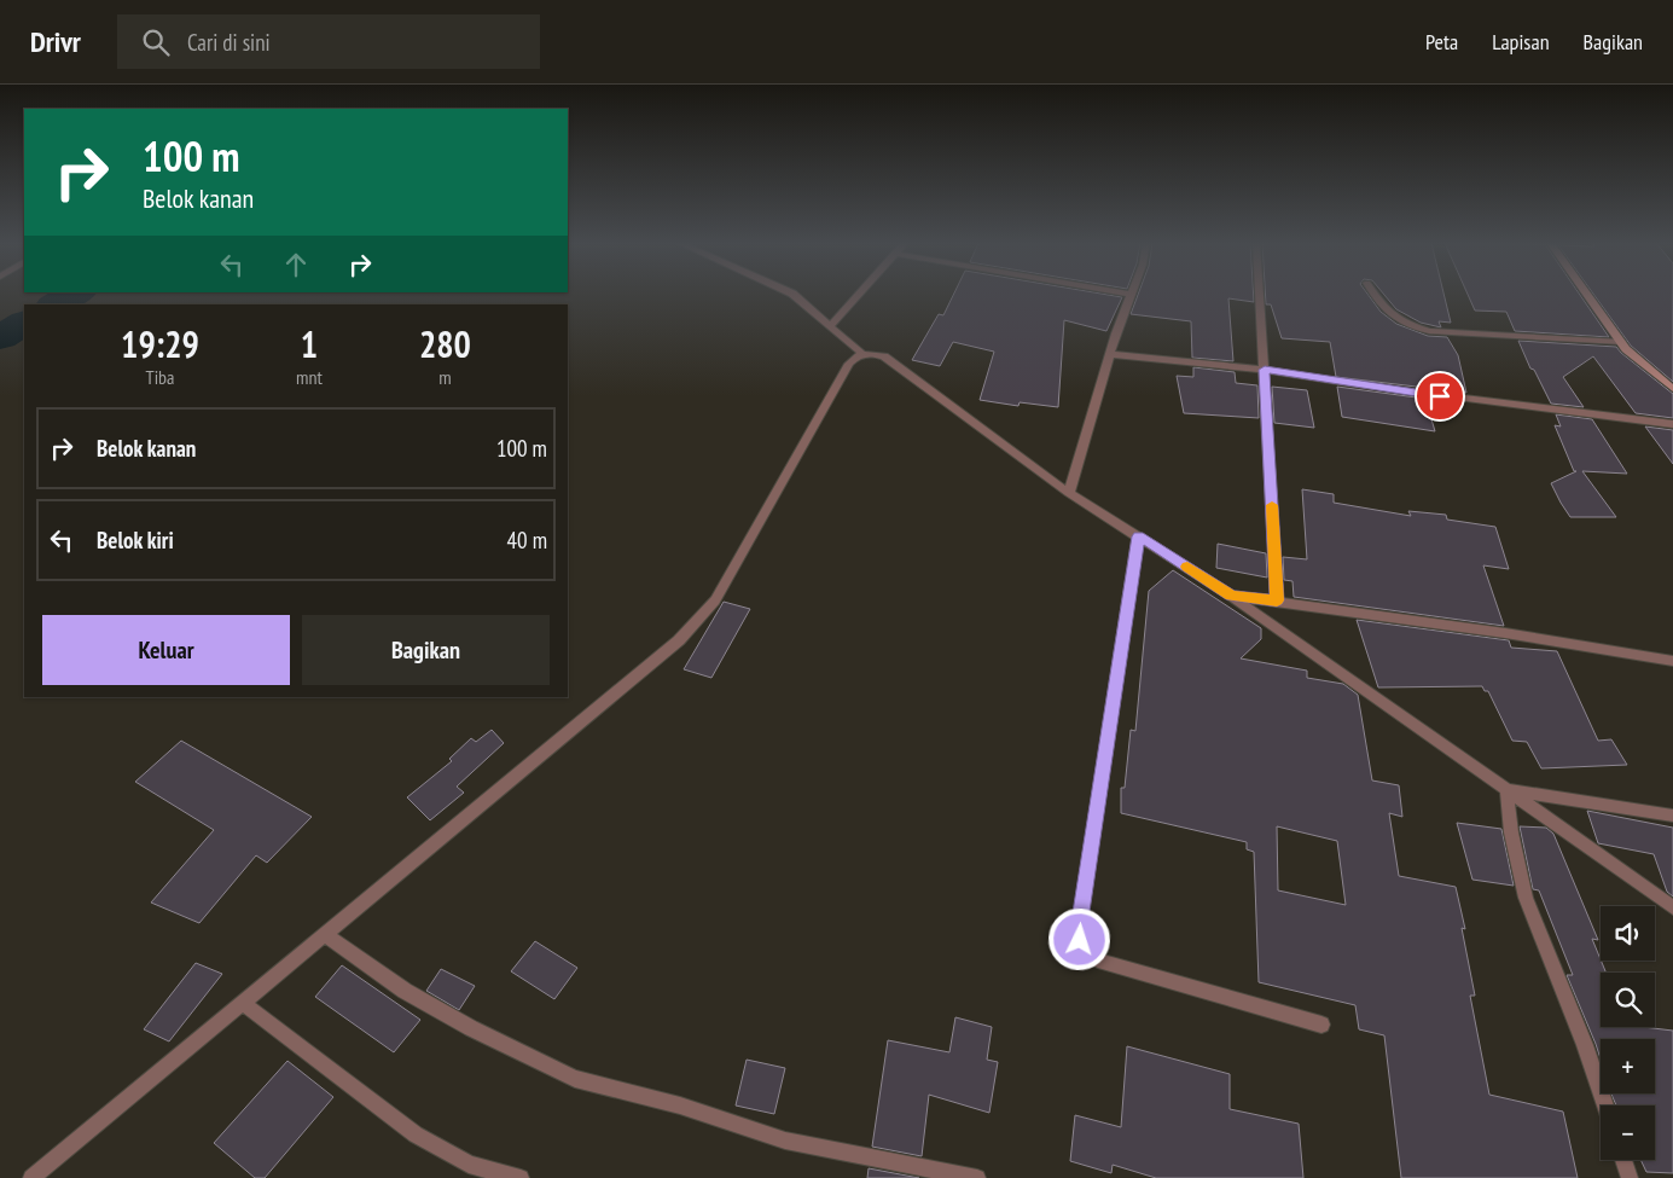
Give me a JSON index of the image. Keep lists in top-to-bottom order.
{
  "page": {
    "header": "Drivr",
    "search": "Cari di sini",
    "nav": ["Peta", "Lapisan", "Bagikan"],
    "turn": ["100 m", "Belok kanan"],
    "eta": [
      "19:29",
      "Tiba",
      "1",
      "mnt",
      "280",
      "m"
    ],
    "list": [
      {
        "name": "Belok kanan",
        "value": "100 m"
      },
      {
        "name": "Belok kiri",
        "value": "40 m"
      }
    ],
    "buttons": ["Keluar", "Bagikan"],
    "map_buttons": ["+", "−"]
  }
}
